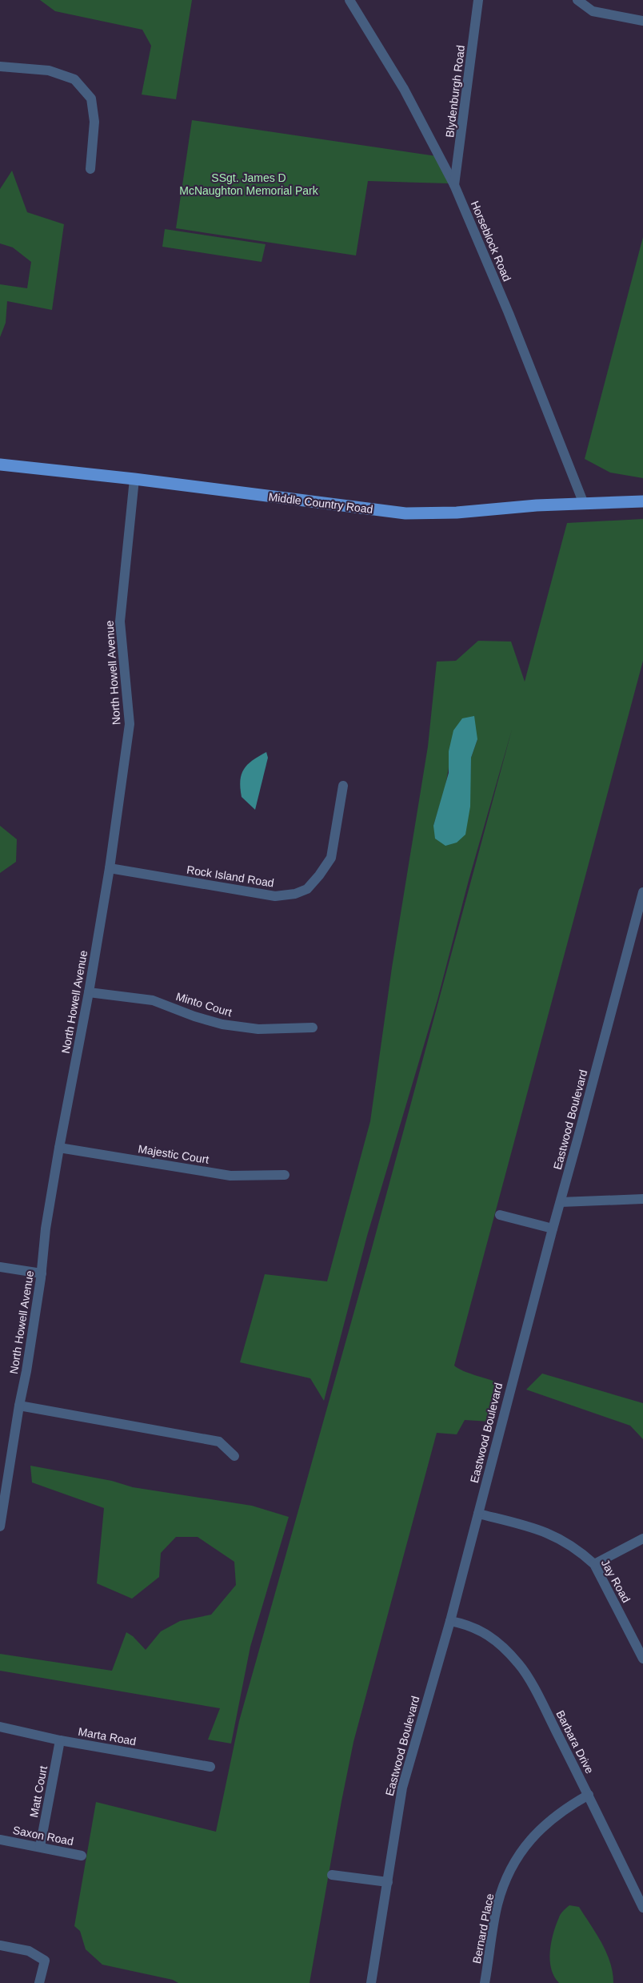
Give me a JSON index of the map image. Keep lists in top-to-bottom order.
{
  "streets": {
    "main road": ["Middle Country Road"],
    "street": [
      "Blydenburgh Road",
      "Horseblock Road",
      "North Howell Avenue",
      "Rock Island Road",
      "Minto Court",
      "Eastwood Boulevard",
      "Majestic Court",
      "Jay Road",
      "Marta Road",
      "Barbara Drive",
      "Matt Court",
      "Saxon Road",
      "Bernard Place"
    ]
  },
  "crossings": [
    ["Blydenburgh Road", "Horseblock Road"],
    ["Horseblock Road", "Middle Country Road"],
    ["Middle Country Road", "North Howell Avenue"],
    ["North Howell Avenue", "Rock Island Road"],
    ["North Howell Avenue", "Minto Court"],
    ["North Howell Avenue", "Majestic Court"],
    ["Eastwood Boulevard", "Jay Road"],
    ["Eastwood Boulevard", "Barbara Drive"],
    ["Marta Road", "Matt Court"],
    ["Barbara Drive", "Bernard Place"],
    ["Matt Court", "Saxon Road"]
  ],
  "parks": ["SSgt. James D McNaughton Memorial Park"]
}
